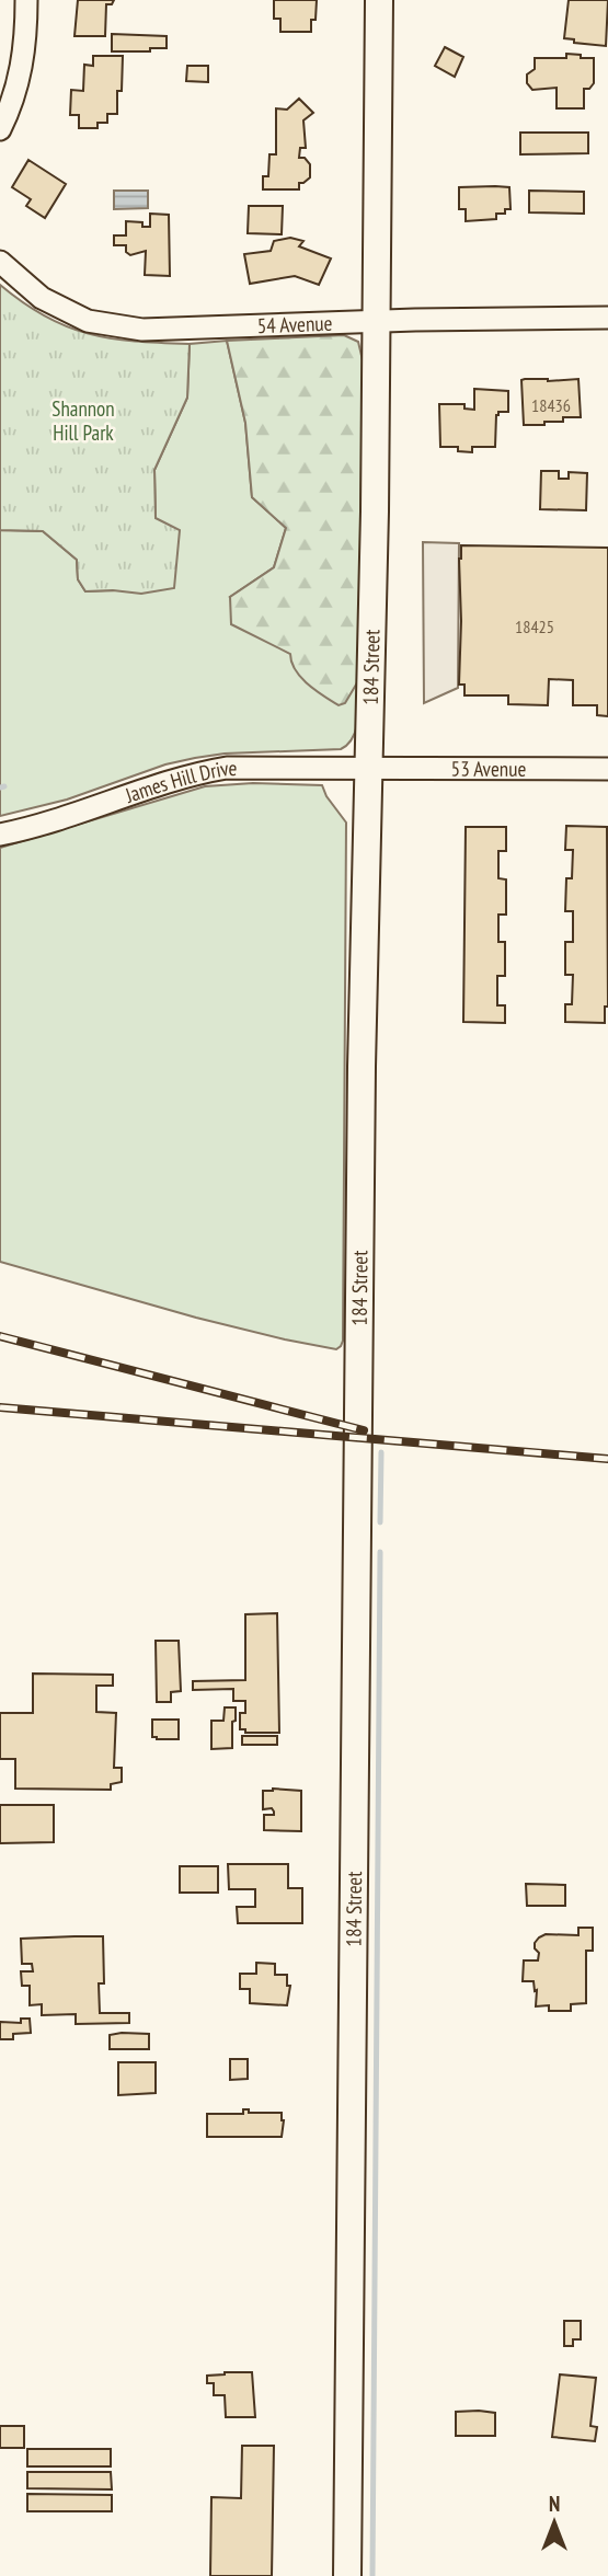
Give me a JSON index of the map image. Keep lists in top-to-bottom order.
{
  "streets": {
    "main road": ["184 Street"],
    "street": ["54 Avenue", "53 Avenue", "James Hill Drive"]
  },
  "crossings": [
    ["54 Avenue", "184 Street"],
    ["184 Street", "53 Avenue"],
    ["184 Street", "James Hill Drive"],
    ["53 Avenue", "James Hill Drive"]
  ],
  "parks": ["Shannon Hill Park"],
  "house_numbers": ["18436", "18425"],
  "north": "top"
}
